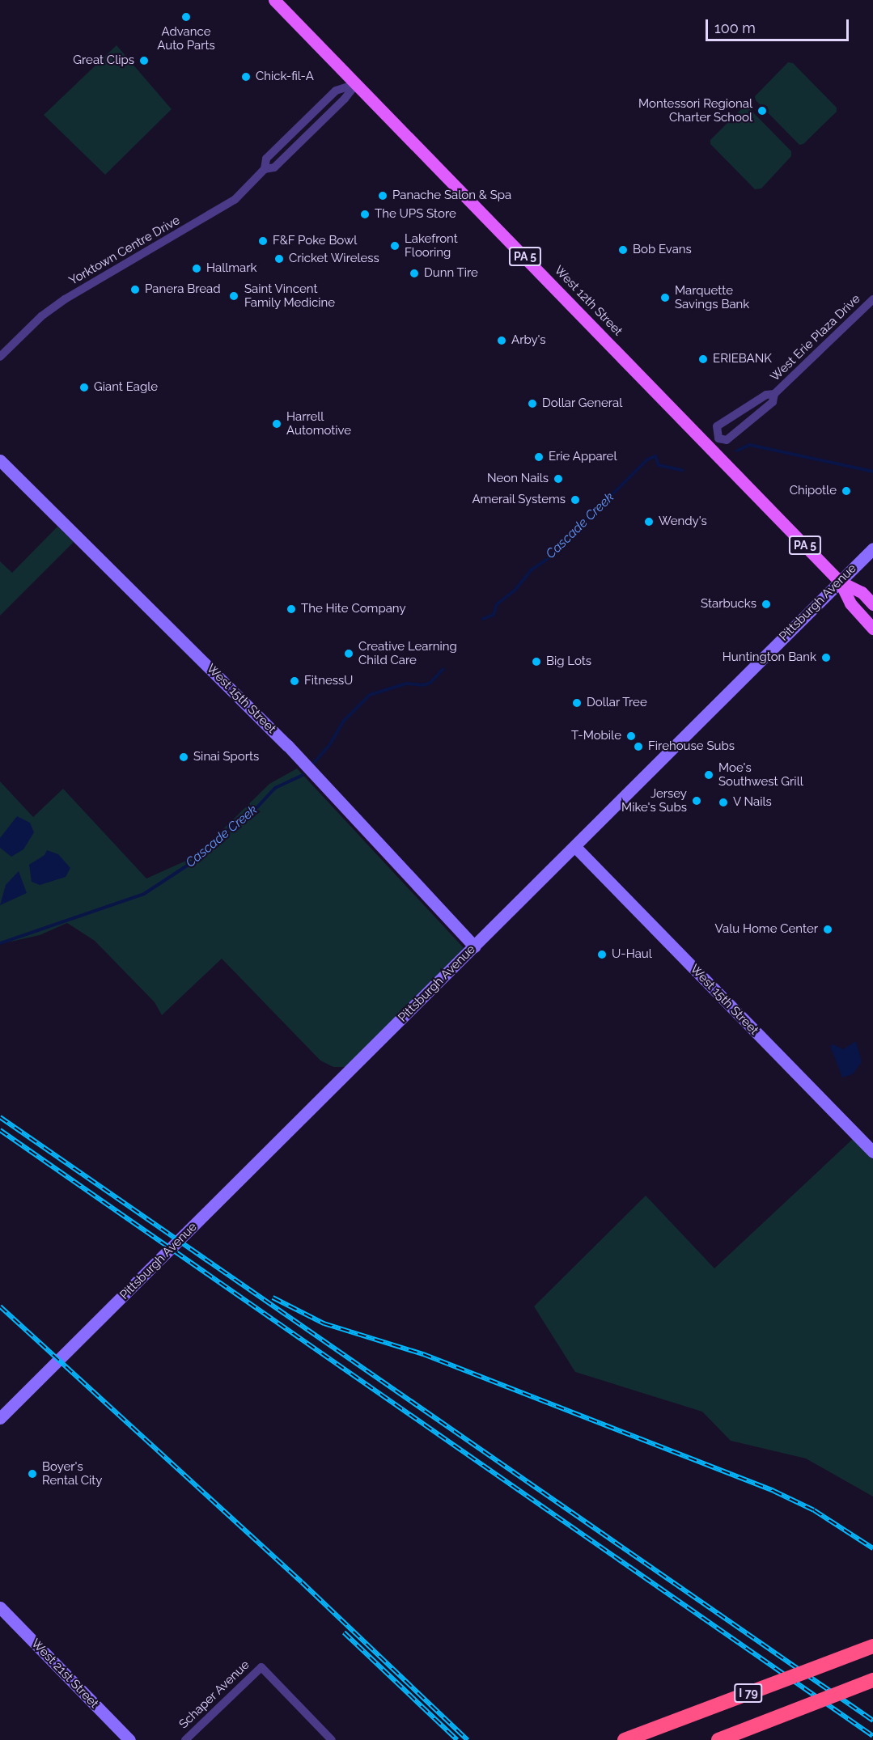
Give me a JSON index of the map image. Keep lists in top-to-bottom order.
{
  "streets": {
    "highway": ["I 79"],
    "main road": ["PA 5", "West 12th Street"],
    "street": [
      "Yorktown Centre Drive",
      "West Erie Plaza Drive",
      "Pittsburgh Avenue",
      "West 15th Street",
      "West 21st Street",
      "Schaper Avenue"
    ]
  },
  "crossings": [
    ["Yorktown Centre Drive", "West 12th Street"],
    ["West 12th Street", "West Erie Plaza Drive"],
    ["West 12th Street", "Pittsburgh Avenue"],
    ["Pittsburgh Avenue", "West 15th Street"]
  ],
  "water": ["Cascade Creek"],
  "places": [
    "Advance Auto Parts",
    "Great Clips",
    "Chick-fil-A",
    "Montessori Regional Charter School",
    "Panache Salon & Spa",
    "The UPS Store",
    "F&F Poke Bowl",
    "Lakefront Flooring",
    "Bob Evans",
    "Cricket Wireless",
    "Hallmark",
    "Dunn Tire",
    "Panera Bread",
    "Saint Vincent Family Medicine",
    "Marquette Savings Bank",
    "Arby's",
    "ERIEBANK",
    "Giant Eagle",
    "Dollar General",
    "Harrell Automotive",
    "Erie Apparel",
    "Neon Nails",
    "Chipotle",
    "Amerail Systems",
    "Wendy's",
    "Starbucks",
    "The Hite Company",
    "Creative Learning Child Care",
    "Huntington Bank",
    "Big Lots",
    "FitnessU",
    "Dollar Tree",
    "T-Mobile",
    "Firehouse Subs",
    "Sinai Sports",
    "Moe's Southwest Grill",
    "Jersey Mike's Subs",
    "V Nails",
    "Valu Home Center",
    "U-Haul",
    "Boyer's Rental City"
  ],
  "scale_bar": "100 m"
}
